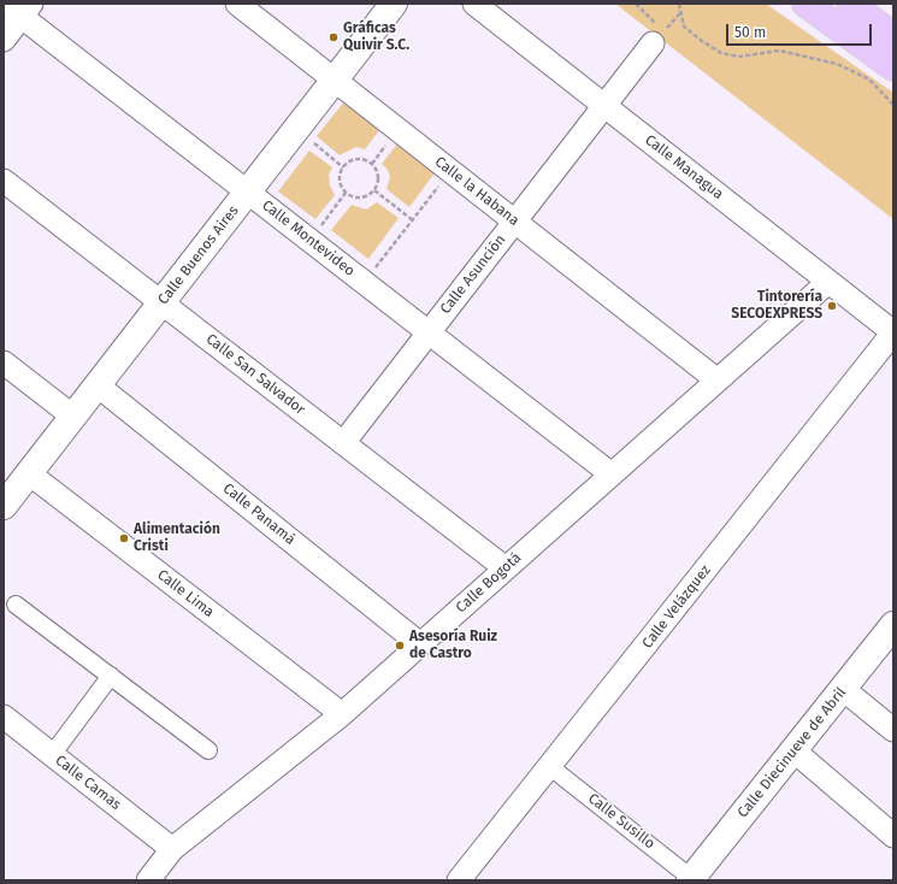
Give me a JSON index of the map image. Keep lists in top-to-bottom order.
{
  "streets": {
    "street": [
      "Calle Managua",
      "Calle la Habana",
      "Calle Montevideo",
      "Calle Buenos Aires",
      "Calle Asunción",
      "Calle San Salvador",
      "Calle Panamá",
      "Calle Bogotá",
      "Calle Lima",
      "Calle Velázquez",
      "Calle Diecinueve de Abril",
      "Calle Camas",
      "Calle Susillo"
    ]
  },
  "crossings": [
    ["Calle Managua", "Calle Asunción"],
    ["Calle Managua", "Calle Bogotá"],
    ["Calle Managua", "Calle Velázquez"],
    ["Calle la Habana", "Calle Buenos Aires"],
    ["Calle la Habana", "Calle Asunción"],
    ["Calle la Habana", "Calle Bogotá"],
    ["Calle Montevideo", "Calle Buenos Aires"],
    ["Calle Montevideo", "Calle Asunción"],
    ["Calle Montevideo", "Calle Bogotá"],
    ["Calle Buenos Aires", "Calle San Salvador"],
    ["Calle Buenos Aires", "Calle Panamá"],
    ["Calle Buenos Aires", "Calle Lima"],
    ["Calle Asunción", "Calle San Salvador"],
    ["Calle San Salvador", "Calle Bogotá"],
    ["Calle Panamá", "Calle Bogotá"],
    ["Calle Bogotá", "Calle Lima"],
    ["Calle Bogotá", "Calle Camas"],
    ["Calle Velázquez", "Calle Susillo"],
    ["Calle Diecinueve de Abril", "Calle Susillo"]
  ],
  "places": [
    "Gráficas Quivir S.C.",
    "Tintorería SECOEXPRESS",
    "Alimentación Cristi",
    "Asesoría Ruiz de Castro"
  ],
  "scale_bar": "50 m"
}
